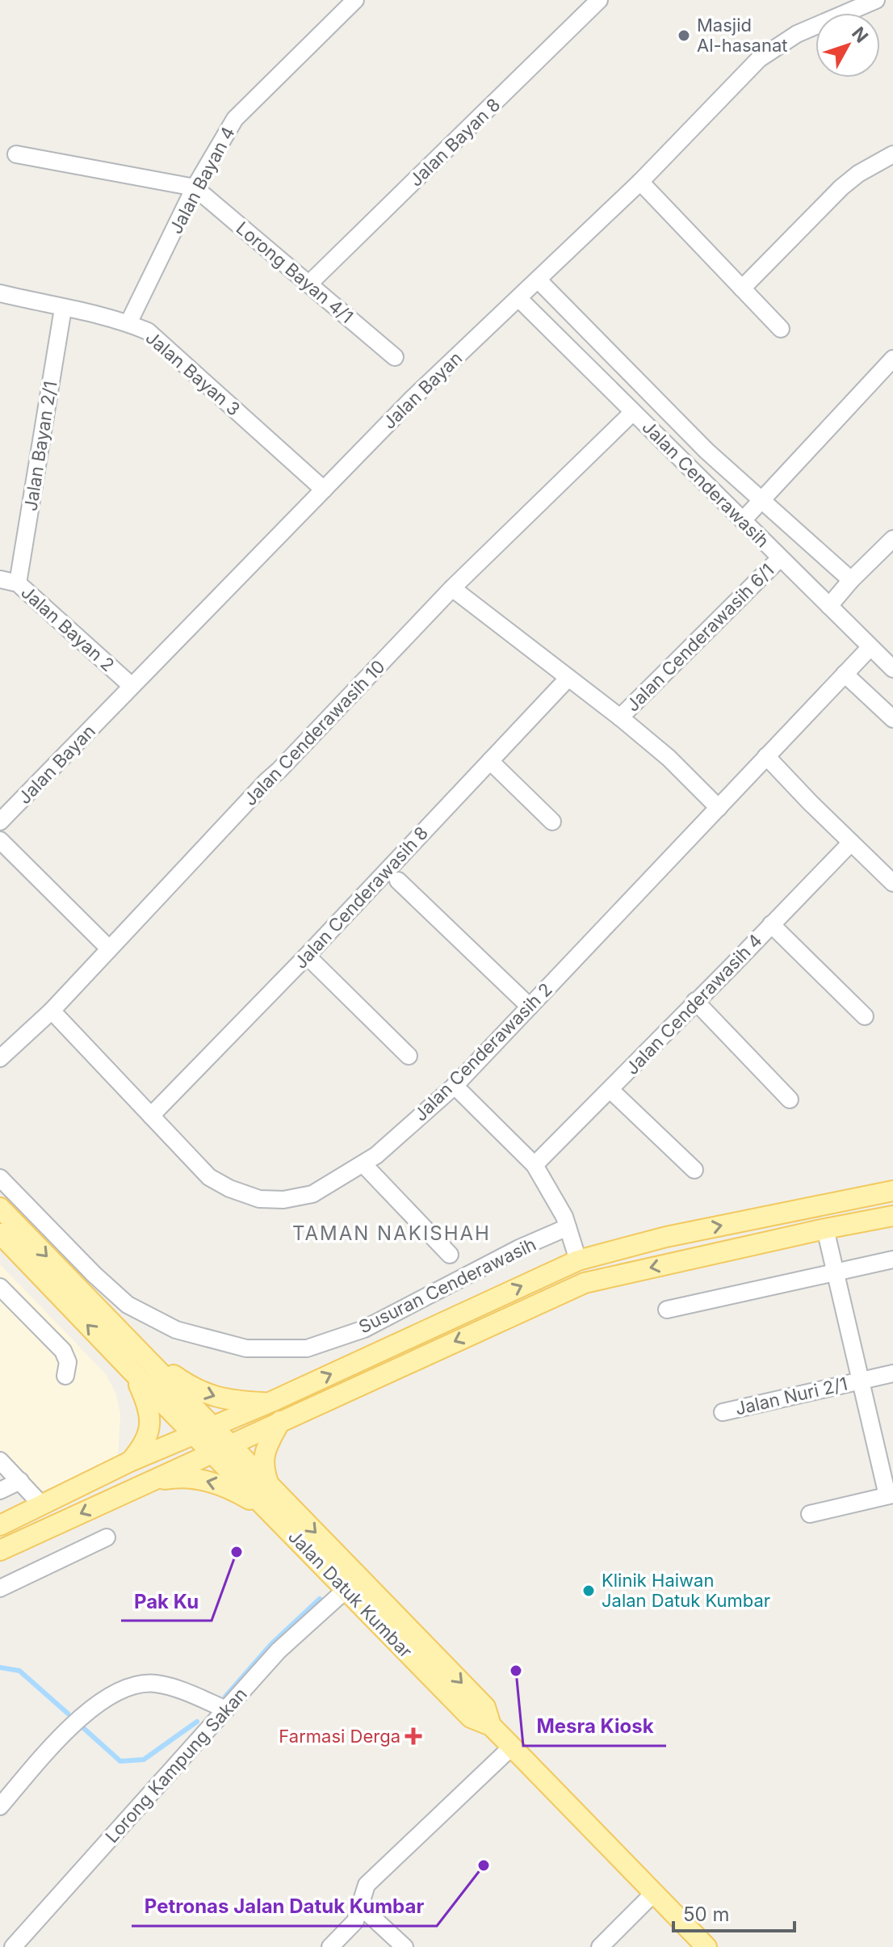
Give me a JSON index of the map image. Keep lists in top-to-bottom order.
{
  "streets": {
    "main road": ["Jalan Datuk Kumbar"],
    "street": [
      "Jalan Bayan 8",
      "Jalan Bayan 4",
      "Lorong Bayan 4/1",
      "Jalan Bayan 3",
      "Jalan Bayan",
      "Jalan Bayan 2/1",
      "Jalan Cenderawasih",
      "Jalan Bayan 2",
      "Jalan Cenderawasih 6/1",
      "Jalan Cenderawasih 10",
      "Jalan Cenderawasih 8",
      "Jalan Cenderawasih 4",
      "Jalan Cenderawasih 2",
      "Susuran Cenderawasih",
      "Jalan Nuri 2/1",
      "Lorong Kampung Sakan"
    ]
  },
  "crossings": [
    ["Jalan Bayan 8", "Lorong Bayan 4/1"],
    ["Jalan Bayan 4", "Lorong Bayan 4/1"],
    ["Jalan Bayan 4", "Jalan Bayan 3"],
    ["Jalan Bayan 3", "Jalan Bayan"],
    ["Jalan Bayan 3", "Jalan Bayan 2/1"],
    ["Jalan Bayan", "Jalan Cenderawasih"],
    ["Jalan Bayan", "Jalan Bayan 2"],
    ["Jalan Bayan 2/1", "Jalan Bayan 2"],
    ["Jalan Cenderawasih", "Jalan Cenderawasih 6/1"],
    ["Jalan Cenderawasih", "Jalan Cenderawasih 10"],
    ["Jalan Cenderawasih", "Jalan Cenderawasih 2"],
    ["Jalan Cenderawasih 10", "Jalan Cenderawasih 2"],
    ["Jalan Cenderawasih 8", "Jalan Cenderawasih 2"],
    ["Jalan Datuk Kumbar", "Lorong Kampung Sakan"]
  ],
  "districts": ["TAMAN NAKISHAH"],
  "places": {
    "other": [
      "Masjid Al-hasanat",
      "Pak Ku",
      "Klinik Haiwan Jalan Datuk Kumbar",
      "Mesra Kiosk",
      "Petronas Jalan Datuk Kumbar"
    ],
    "health": ["Farmasi Derga"]
  },
  "scale_bar": "50 m",
  "north": "top right"
}
